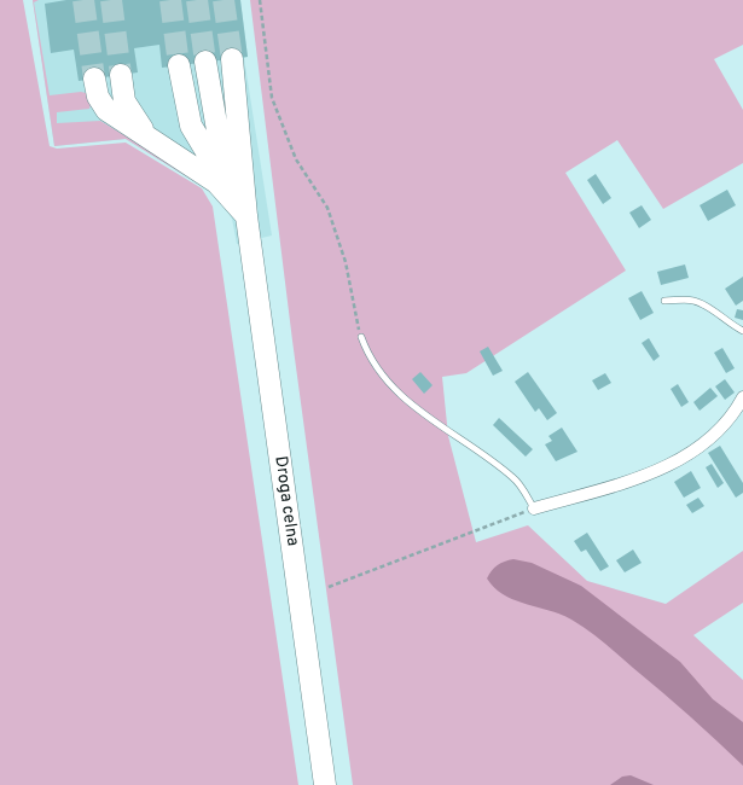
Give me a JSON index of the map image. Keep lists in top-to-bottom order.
{
  "streets": {
    "highway": ["Droga celna"]
  }
}
